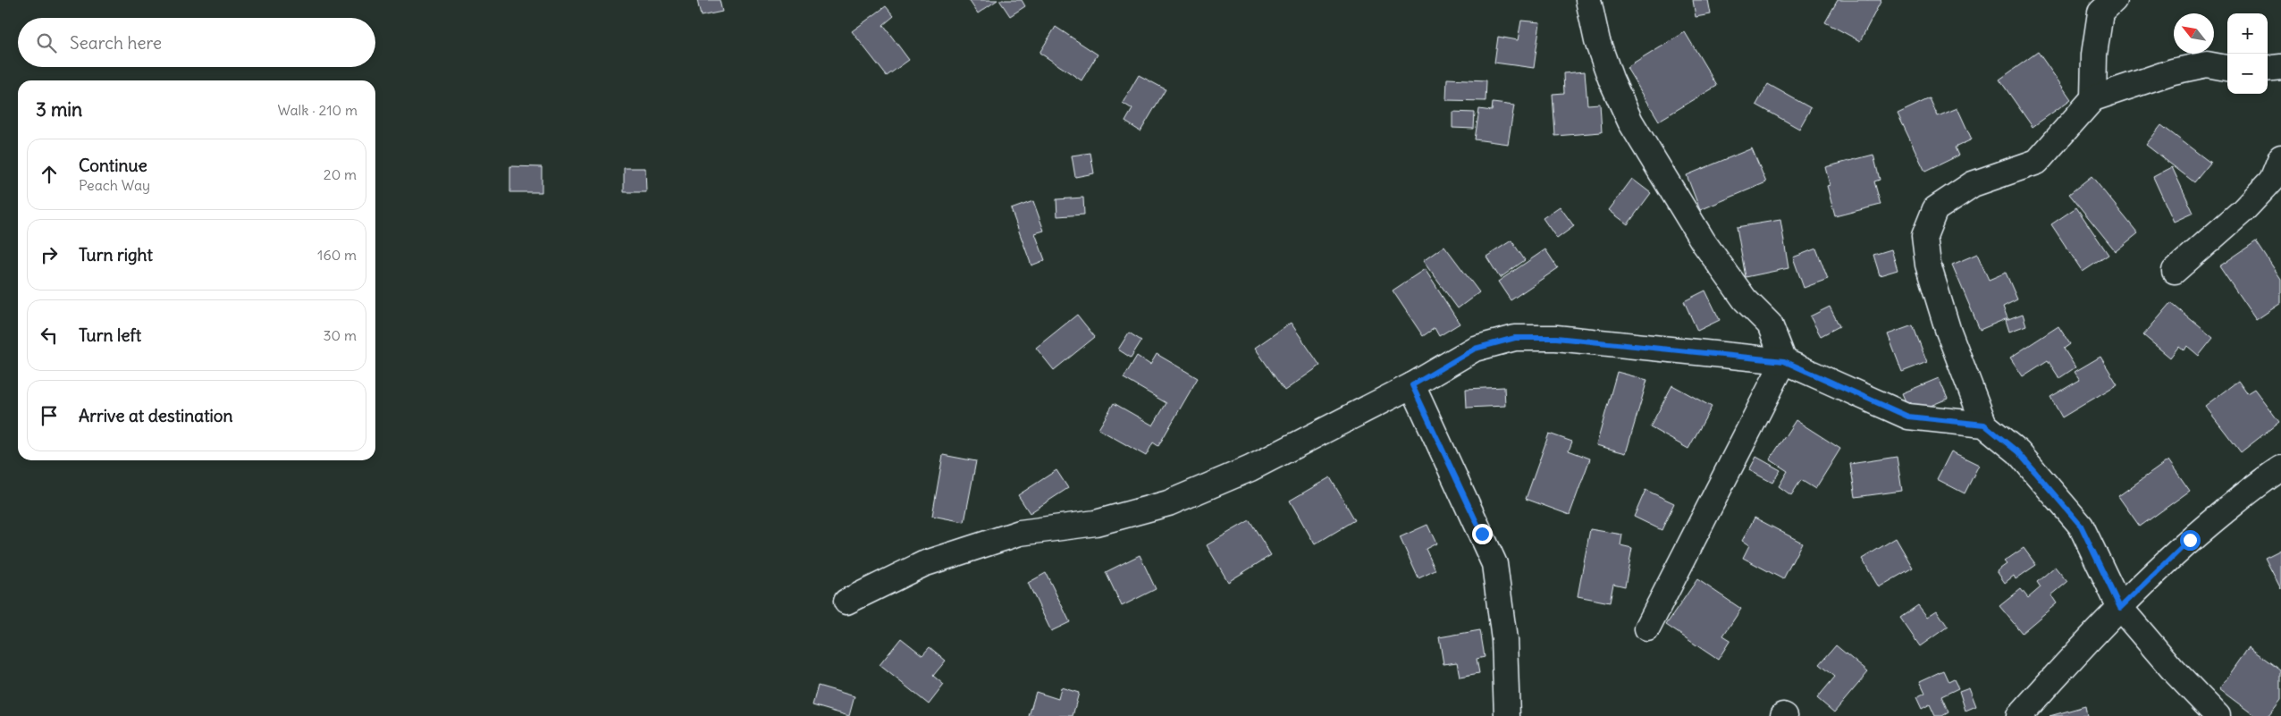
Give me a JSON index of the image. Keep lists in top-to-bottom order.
{
  "north": "top left",
  "page": {
    "map_buttons": ["+", "−"],
    "search": "Search here",
    "heading": ["3 min", "Walk · 210 m"],
    "list": [
      ["Continue", "Peach Way", "20 m"],
      ["Turn right", "160 m"],
      ["Turn left", "30 m"],
      "Arrive at destination"
    ]
  }
}
